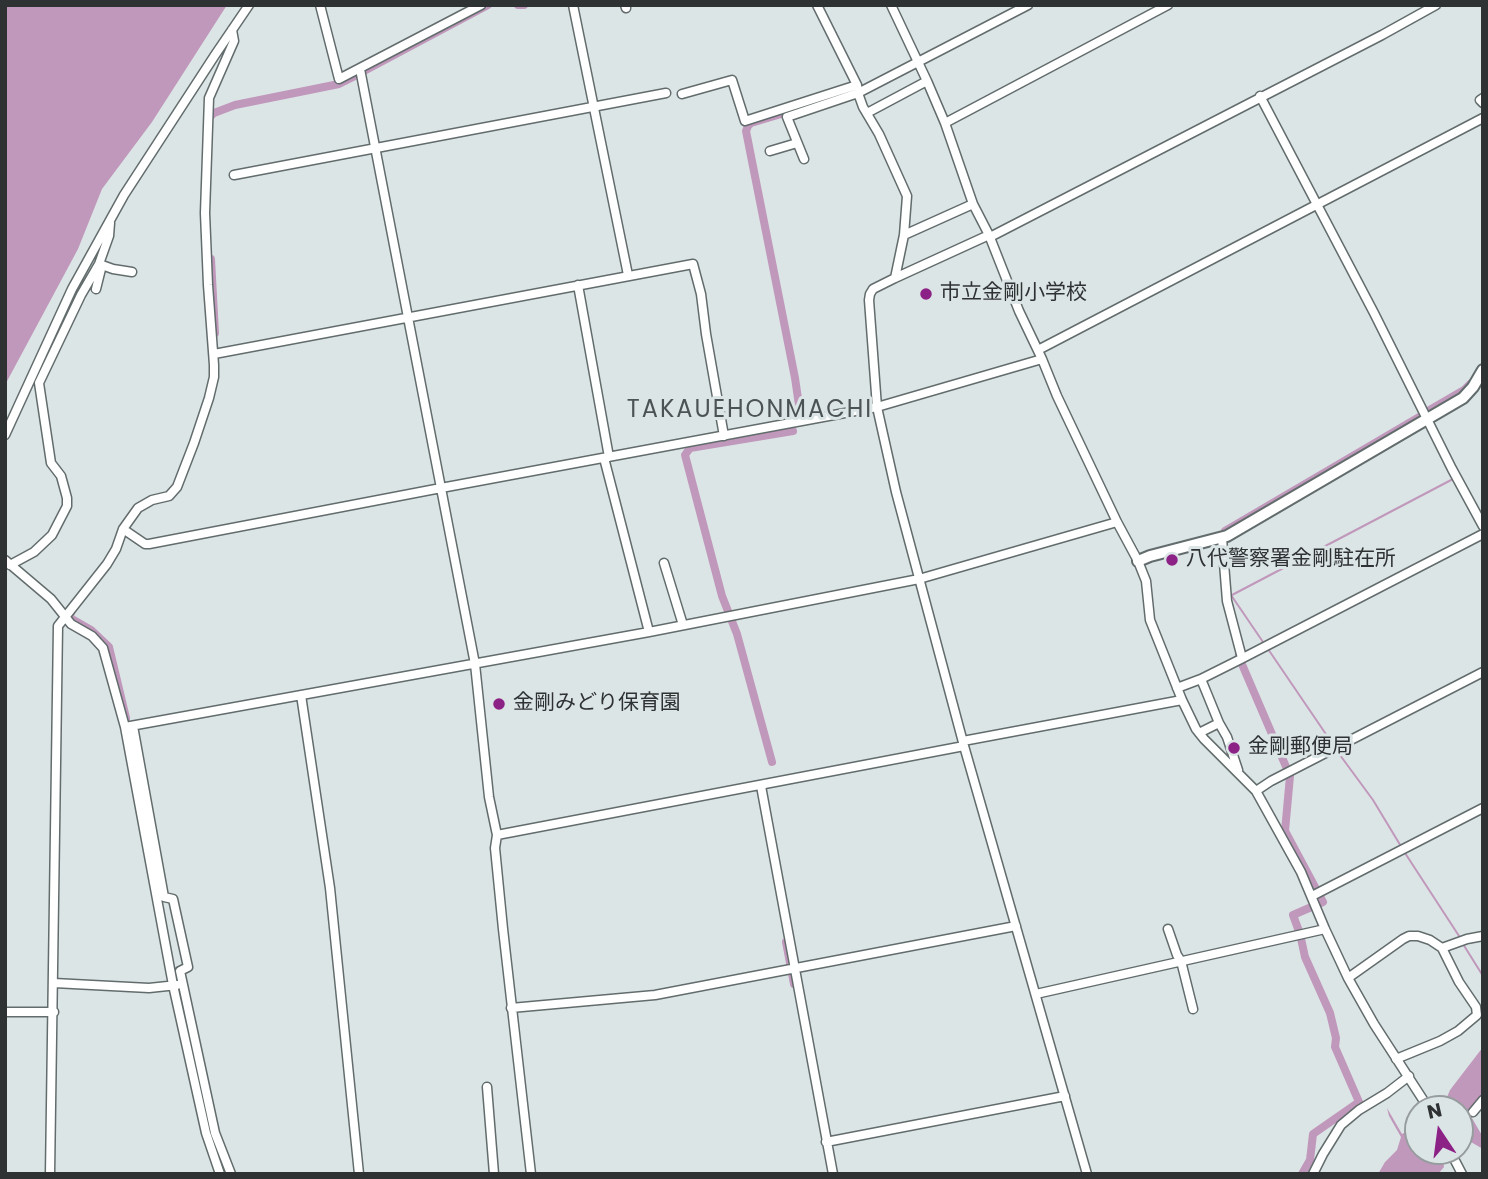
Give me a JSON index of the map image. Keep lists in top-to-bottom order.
{
  "districts": ["TAKAUEHONMACHI"],
  "places": [
    "市立金剛小学校",
    "八代警察署金剛駐在所",
    "金剛みどり保育園",
    "金剛郵便局"
  ],
  "north": "top"
}
